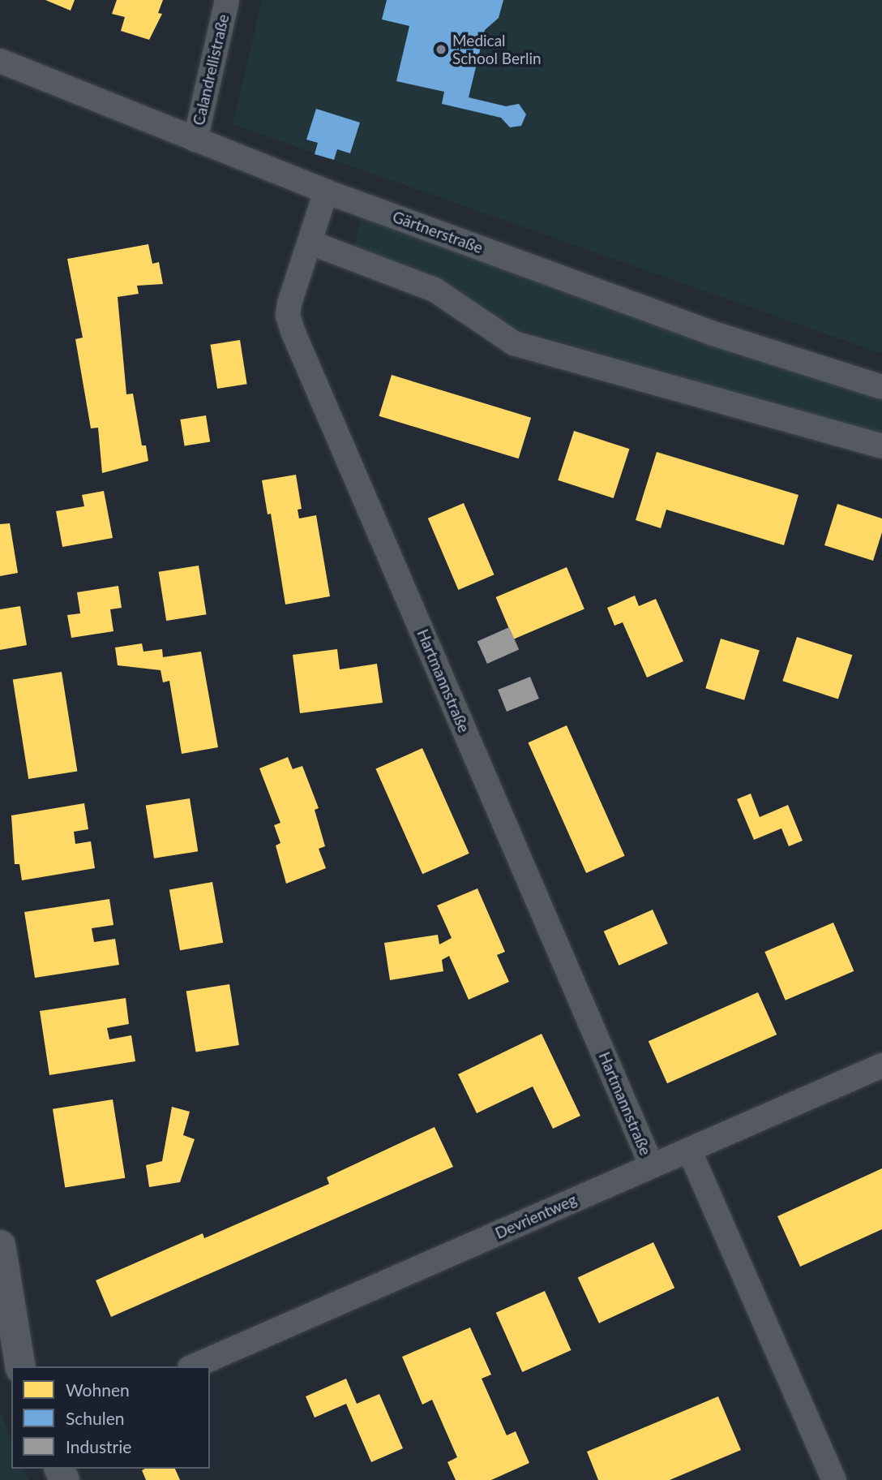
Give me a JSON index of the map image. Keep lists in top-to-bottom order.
{
  "streets": {
    "street": [
      "Calandrellistraße",
      "Gärtnerstraße",
      "Hartmannstraße",
      "Devrientweg"
    ]
  },
  "crossings": [
    ["Calandrellistraße", "Gärtnerstraße"],
    ["Gärtnerstraße", "Hartmannstraße"],
    ["Hartmannstraße", "Devrientweg"]
  ],
  "places": ["Medical School Berlin"],
  "legend": ["Wohnen", "Schulen", "Industrie"]
}
